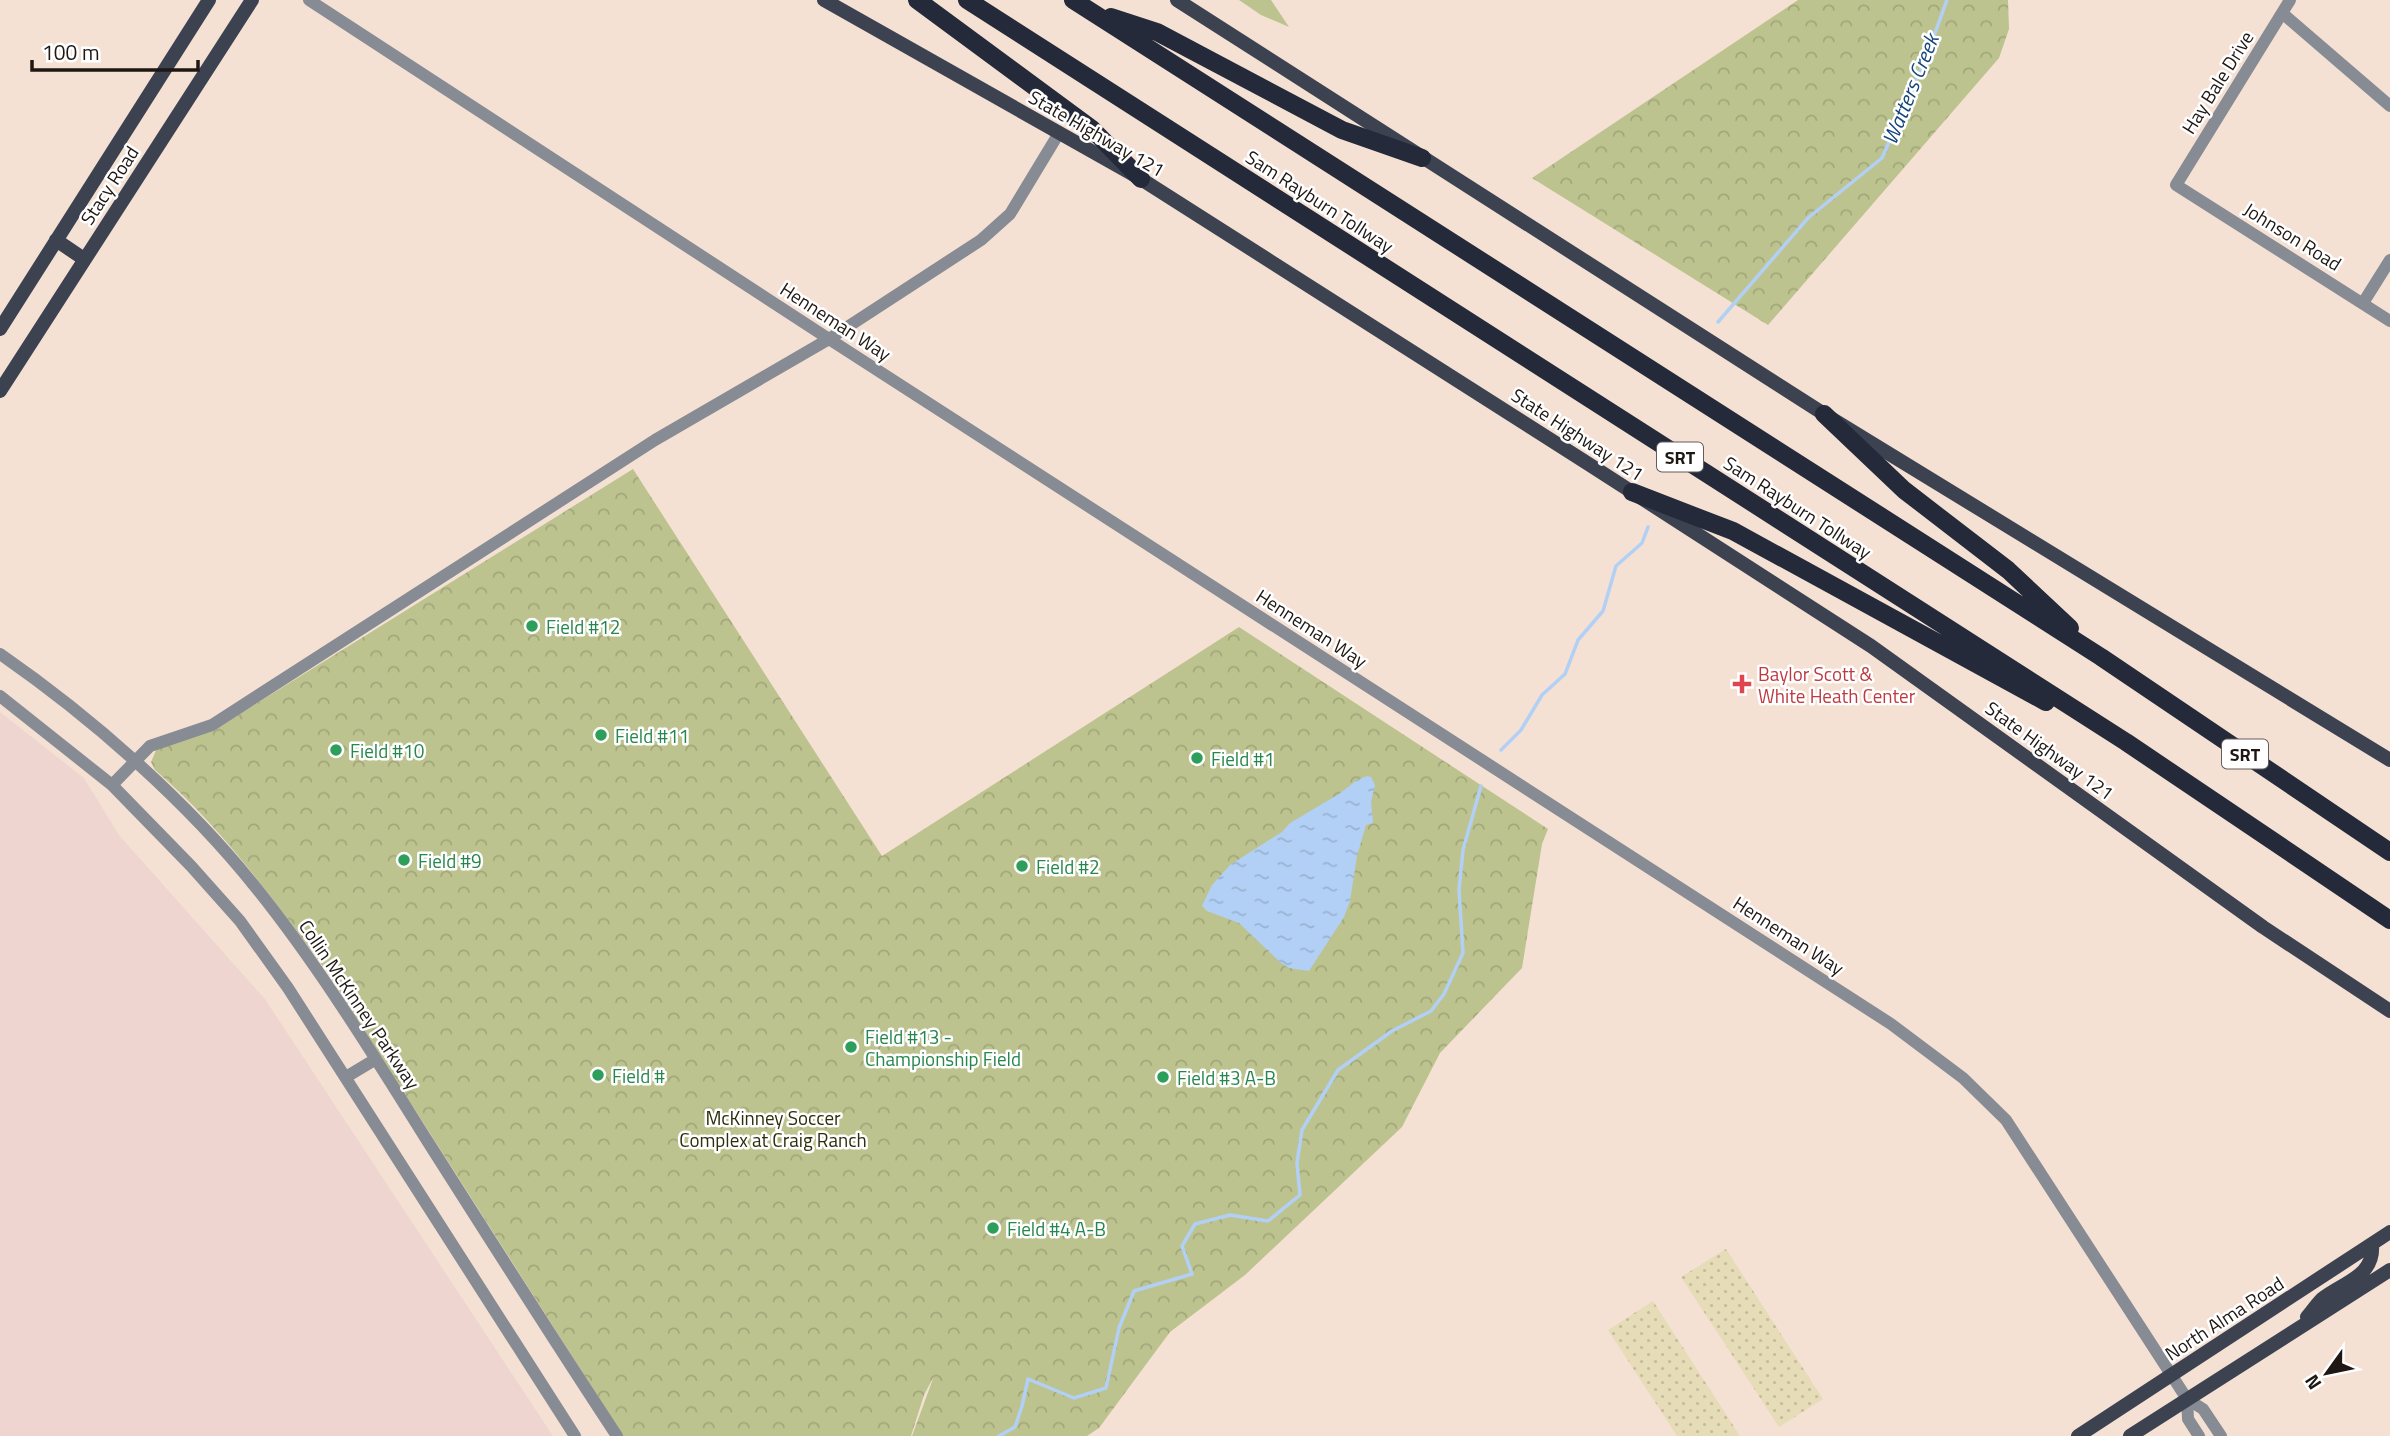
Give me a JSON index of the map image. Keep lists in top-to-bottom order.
{
  "streets": {
    "highway": ["Sam Rayburn Tollway", "SRT"],
    "main road": ["State Highway 121", "Stacy Road", "North Alma Road"],
    "street": [
      "Hay Bale Drive",
      "Johnson Road",
      "Henneman Way",
      "Collin McKinney Parkway"
    ]
  },
  "crossings": [
    ["Hay Bale Drive", "Johnson Road"],
    ["Henneman Way", "North Alma Road"]
  ],
  "water": ["Watters Creek"],
  "parks": ["McKinney Soccer Complex at Craig Ranch"],
  "places": {
    "other": [
      "Field #12",
      "Field #11",
      "Field #10",
      "Field #1",
      "Field #9",
      "Field #2",
      "Field #13 - Championship Field",
      "Field #",
      "Field #3 A-B",
      "Field #4 A-B"
    ],
    "health": ["Baylor Scott & White Heath Center"]
  },
  "scale_bar": "100 m",
  "north": "bottom left"
}
